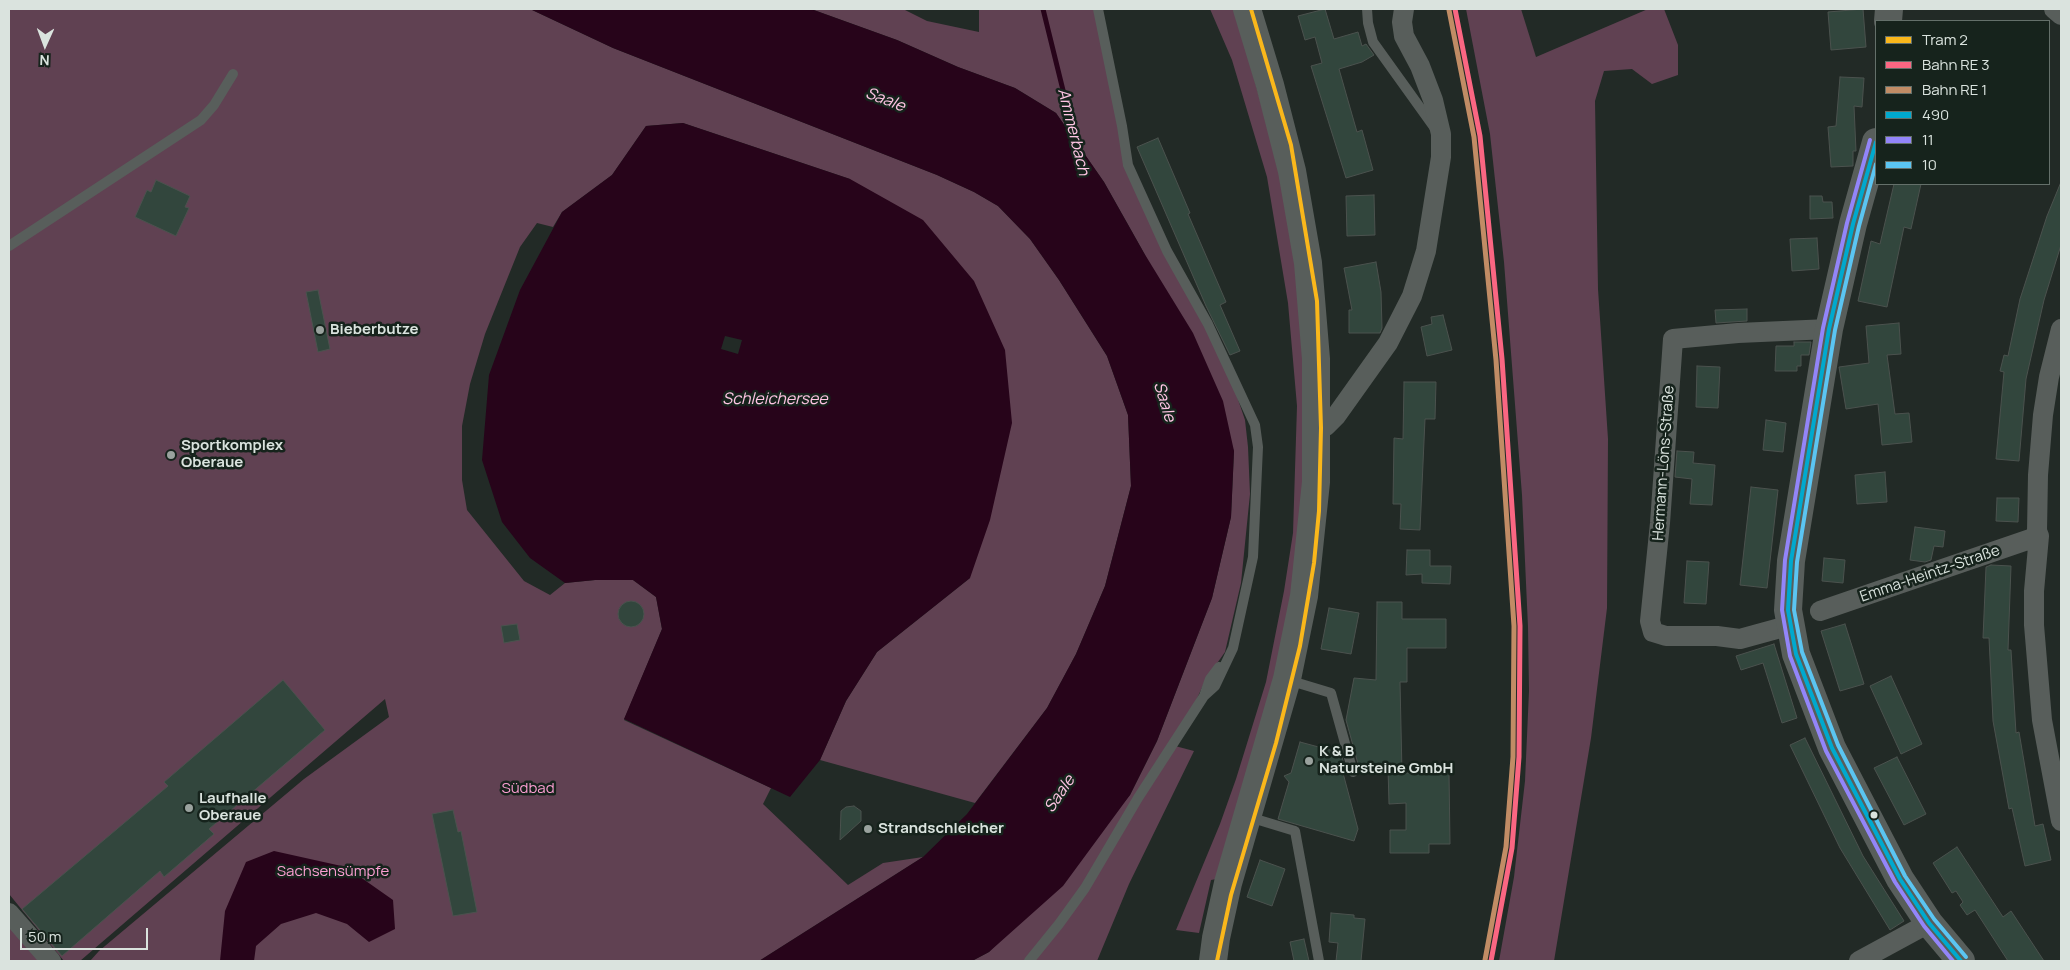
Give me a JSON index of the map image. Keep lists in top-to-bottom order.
{
  "streets": {
    "street": ["Hermann-Löns-Straße", "Emma-Heintz-Straße"]
  },
  "water": ["Saale", "Ammerbach", "Schleichersee"],
  "parks": ["Südbad", "Sachsensümpfe"],
  "places": [
    "Bieberbutze",
    "Sportkomplex Oberaue",
    "K & B Natursteine GmbH",
    "Laufhalle Oberaue",
    "Strandschleicher"
  ],
  "lines": [
    "tram line 2",
    "transit line 11",
    "transit line 490",
    "transit line 10"
  ],
  "legend": [
    "Tram 2",
    "Bahn RE 3",
    "Bahn RE 1",
    "490",
    "11",
    "10"
  ],
  "scale_bar": "50 m",
  "north": "bottom"
}
